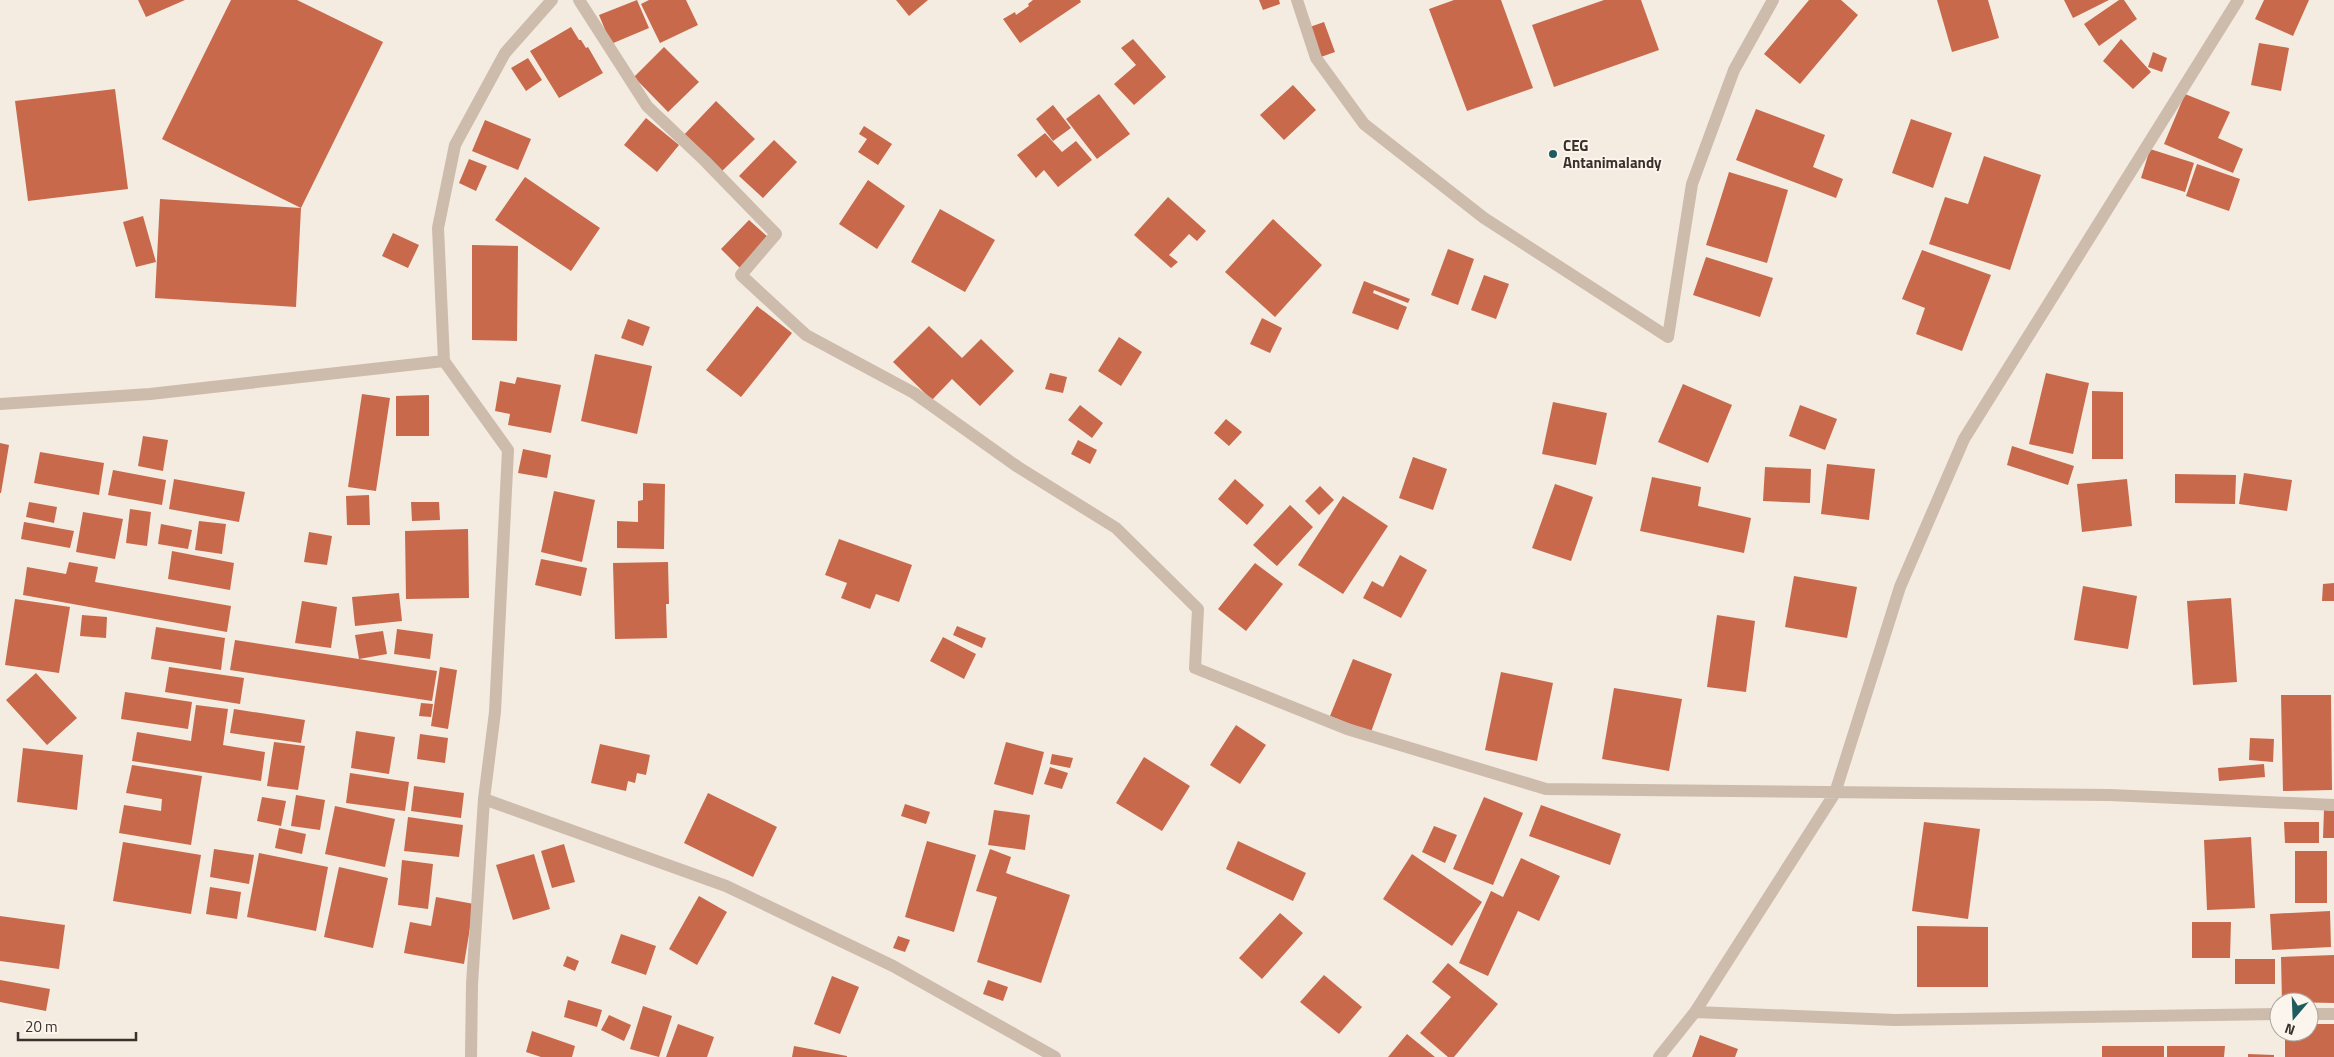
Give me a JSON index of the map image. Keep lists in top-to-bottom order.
{
  "places": ["CEG Antanimalandy"],
  "scale_bar": "20 m",
  "north": "bottom"
}
